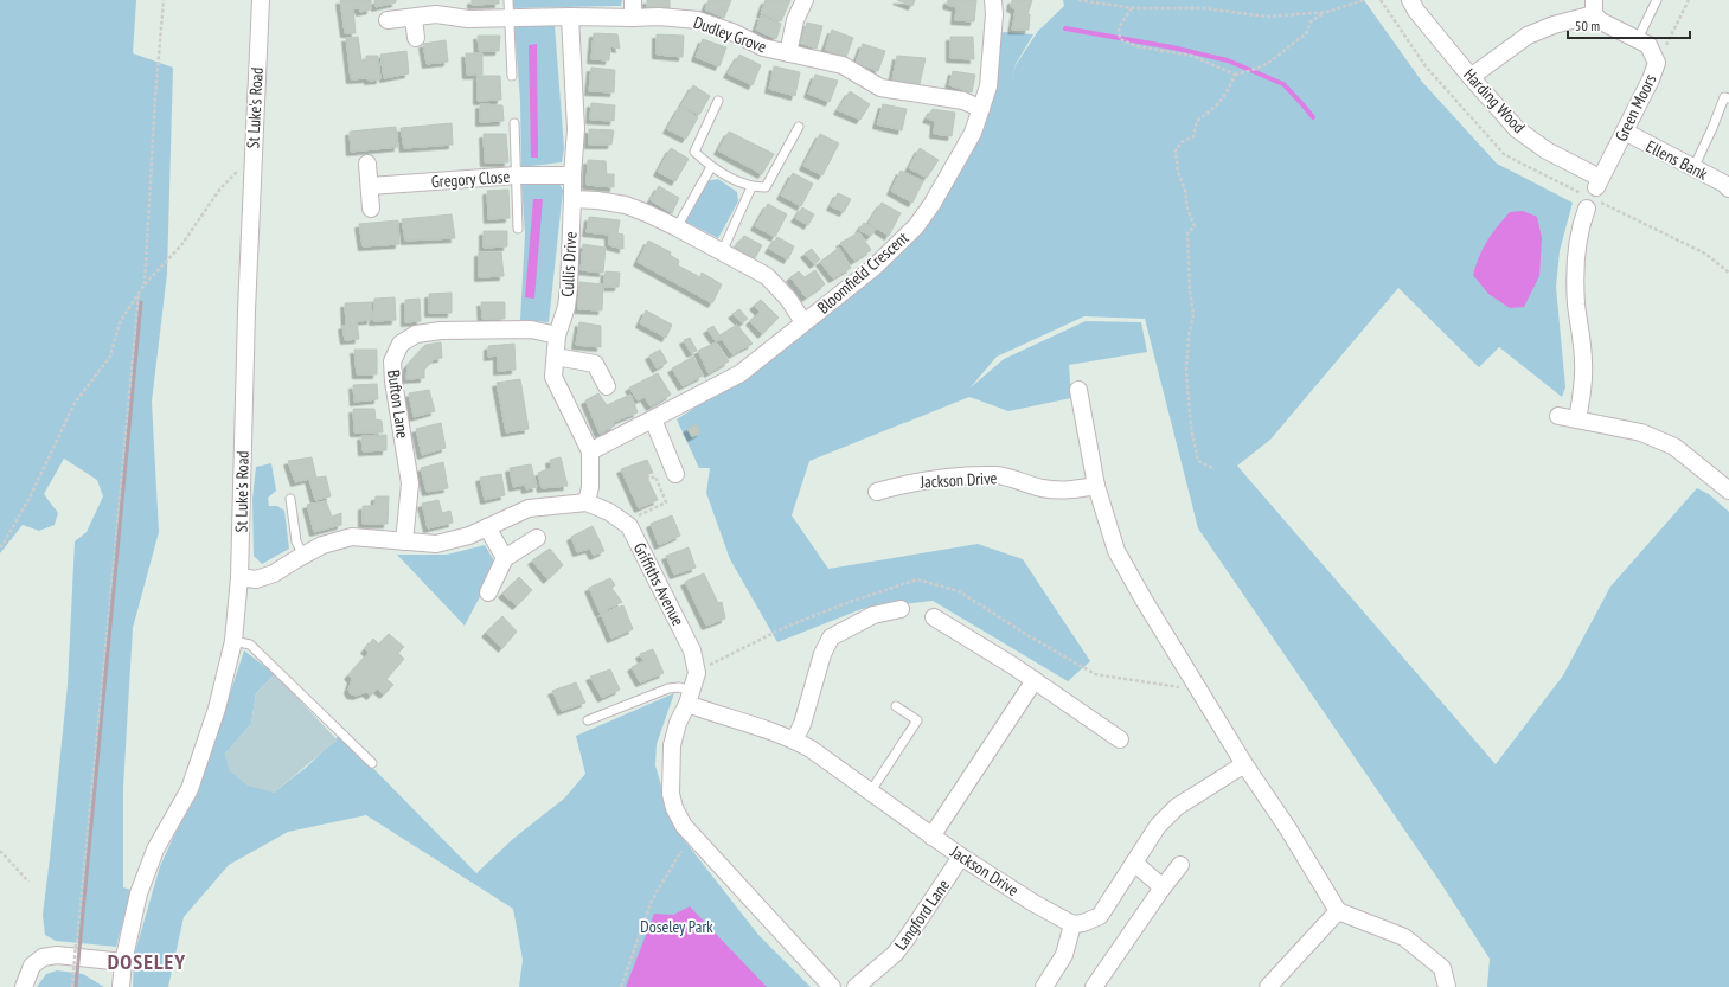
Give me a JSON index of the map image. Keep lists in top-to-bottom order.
{
  "streets": {
    "street": [
      "Dudley Grove",
      "Harding Wood",
      "St Luke's Road",
      "Green Moors",
      "Ellens Bank",
      "Gregory Close",
      "Cullis Drive",
      "Bloomfield Crescent",
      "Bufton Lane",
      "Jackson Drive",
      "Griffiths Avenue",
      "Langford Lane"
    ]
  },
  "crossings": [
    ["Dudley Grove", "Cullis Drive"],
    ["Dudley Grove", "Bloomfield Crescent"],
    ["Harding Wood", "Green Moors"],
    ["St Luke's Road", "Griffiths Avenue"],
    ["Green Moors", "Ellens Bank"],
    ["Gregory Close", "Cullis Drive"],
    ["Cullis Drive", "Bloomfield Crescent"],
    ["Cullis Drive", "Bufton Lane"],
    ["Cullis Drive", "Griffiths Avenue"],
    ["Bufton Lane", "Griffiths Avenue"],
    ["Jackson Drive", "Griffiths Avenue"],
    ["Jackson Drive", "Langford Lane"]
  ],
  "districts": ["DOSELEY"],
  "parks": ["Doseley Park"],
  "scale_bar": "50 m"
}
